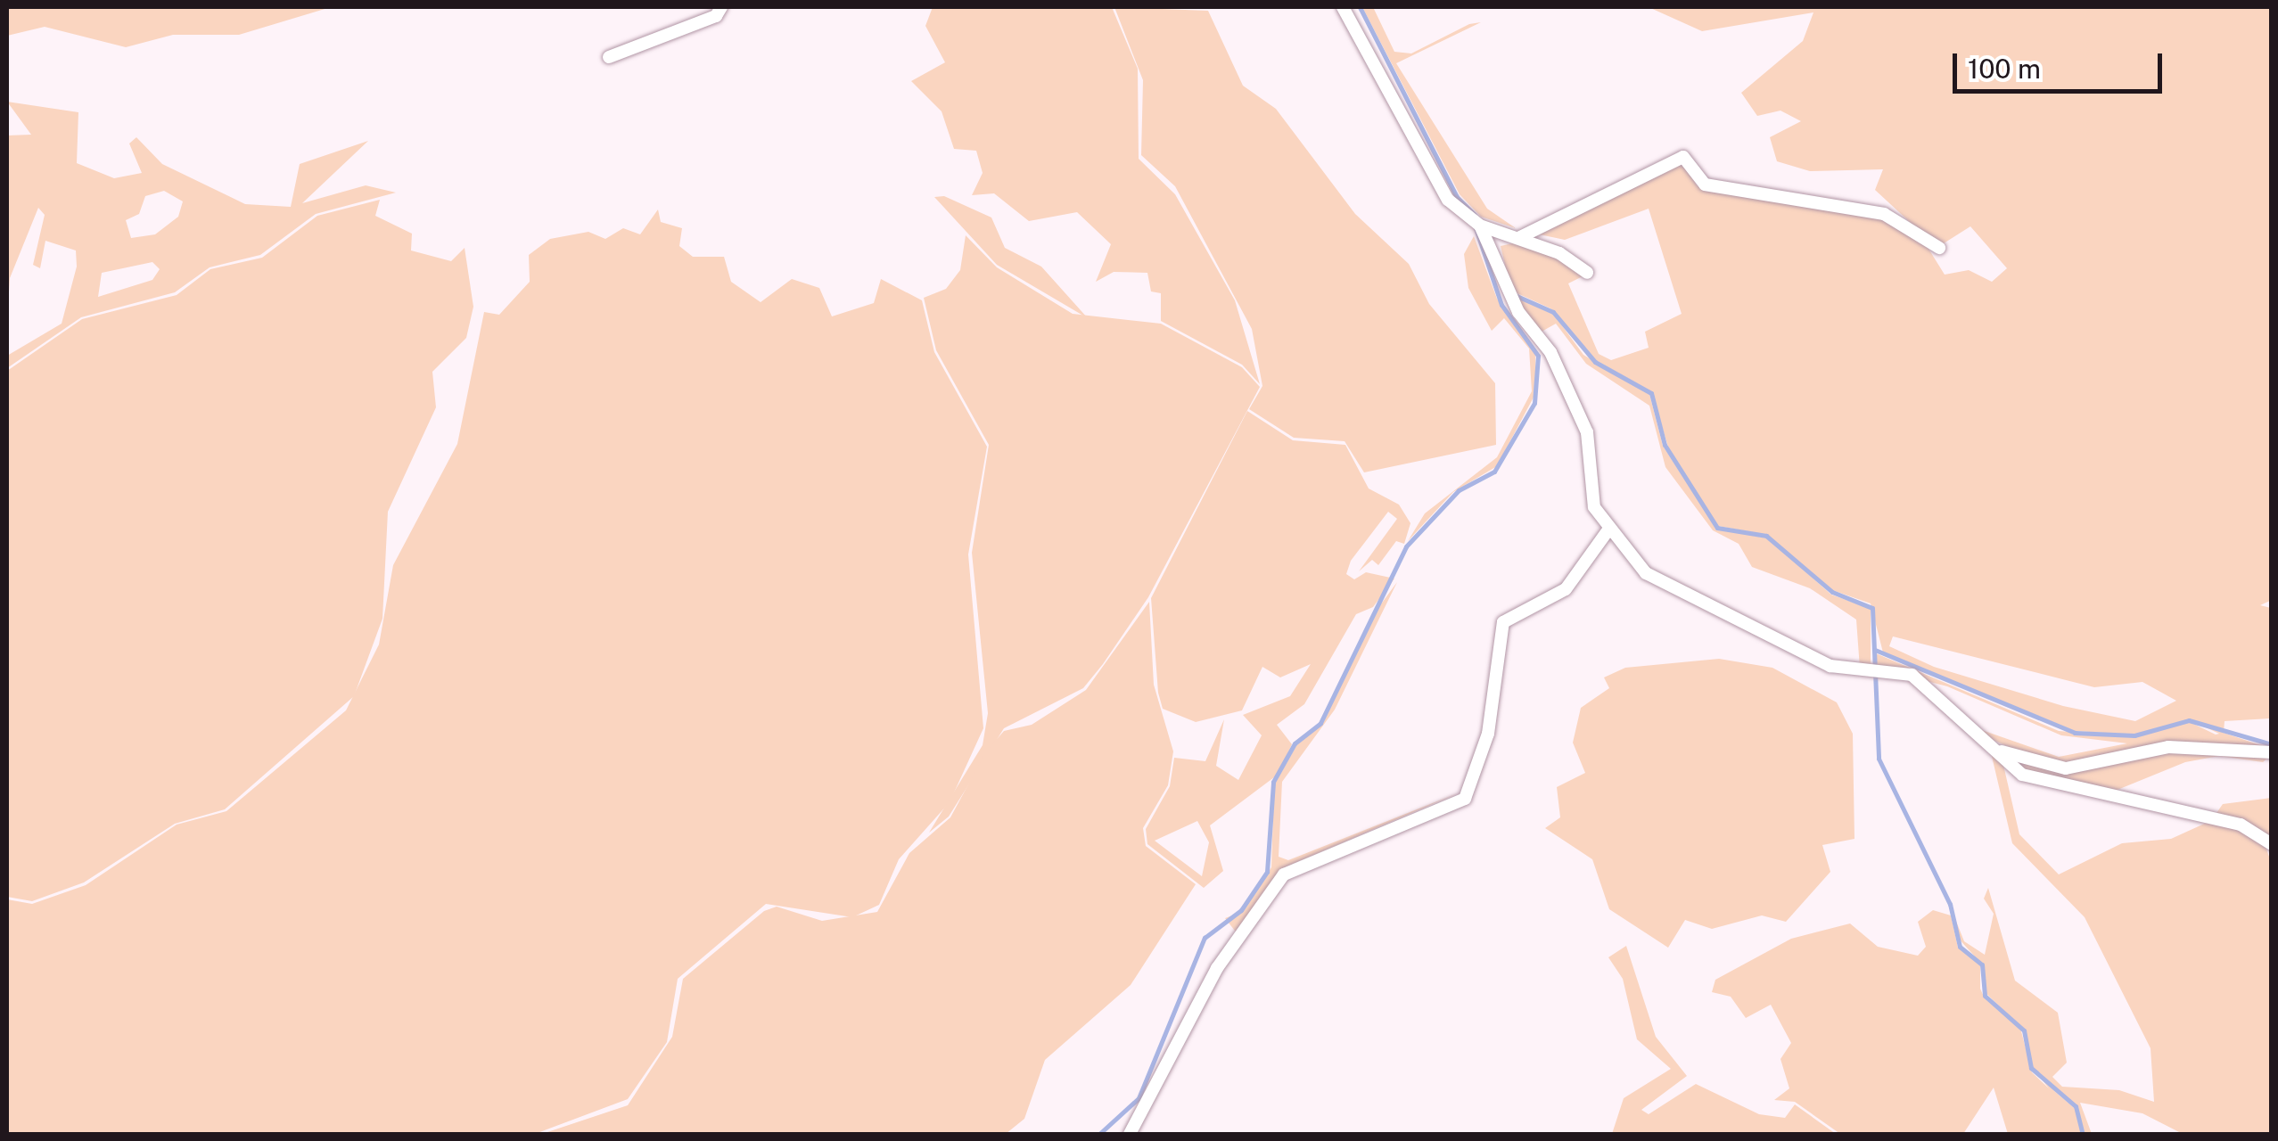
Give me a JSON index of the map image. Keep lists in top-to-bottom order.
{
  "scale_bar": "100 m"
}
